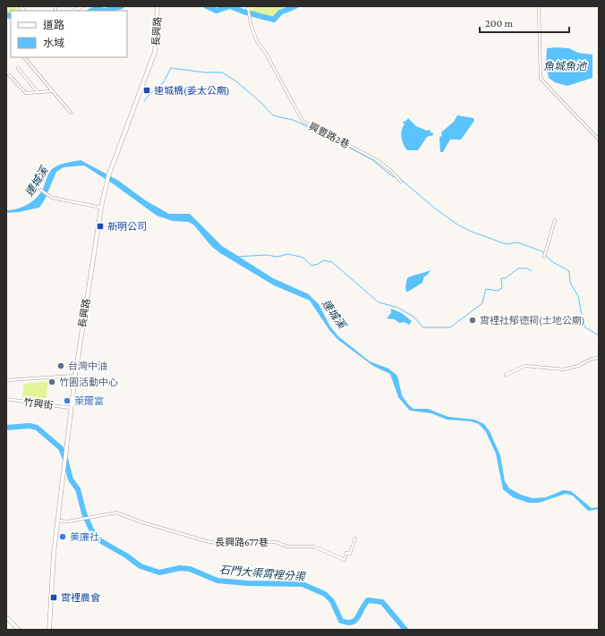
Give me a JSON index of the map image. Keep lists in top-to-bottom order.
{
  "streets": {
    "main road": ["長興路"],
    "street": ["興豐路2巷", "竹興街", "長興路677巷"]
  },
  "crossings": [
    ["長興路", "竹興街"],
    ["長興路", "長興路677巷"]
  ],
  "water": ["魚城魚池", "連城溪", "石門大渠霄裡分渠"],
  "places": {
    "transit": ["連城橋(姜太公廟)", "新明公司", "霄裡農會"],
    "other": [
      "霄裡社郁德祠(土地公廟)",
      "台灣中油",
      "竹園活動中心",
      "萊爾富",
      "美廉社"
    ]
  },
  "legend": ["道路", "水域"],
  "scale_bar": "200 m"
}
